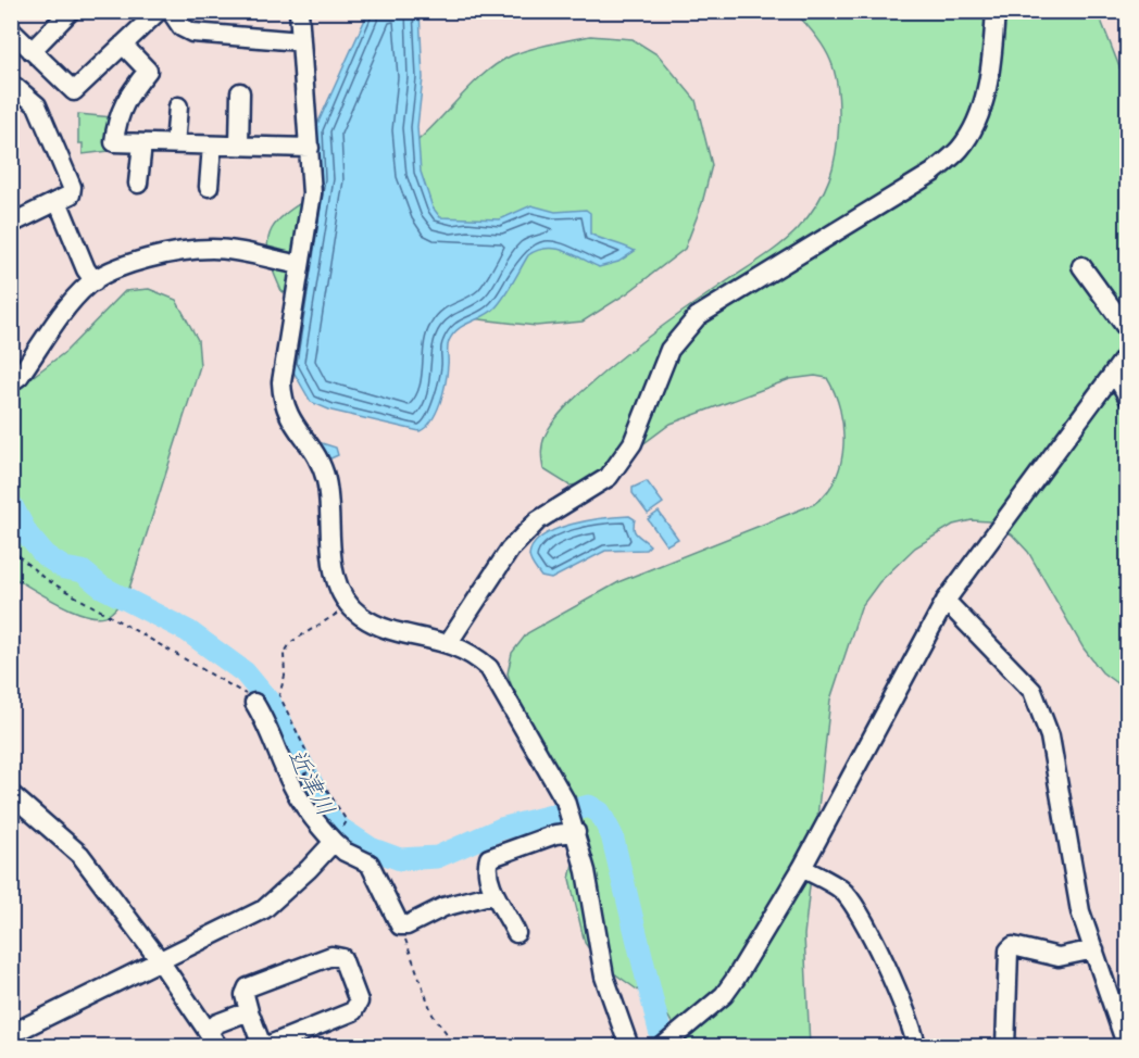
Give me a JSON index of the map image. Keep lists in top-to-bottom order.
{
  "water": ["近津川"]
}
